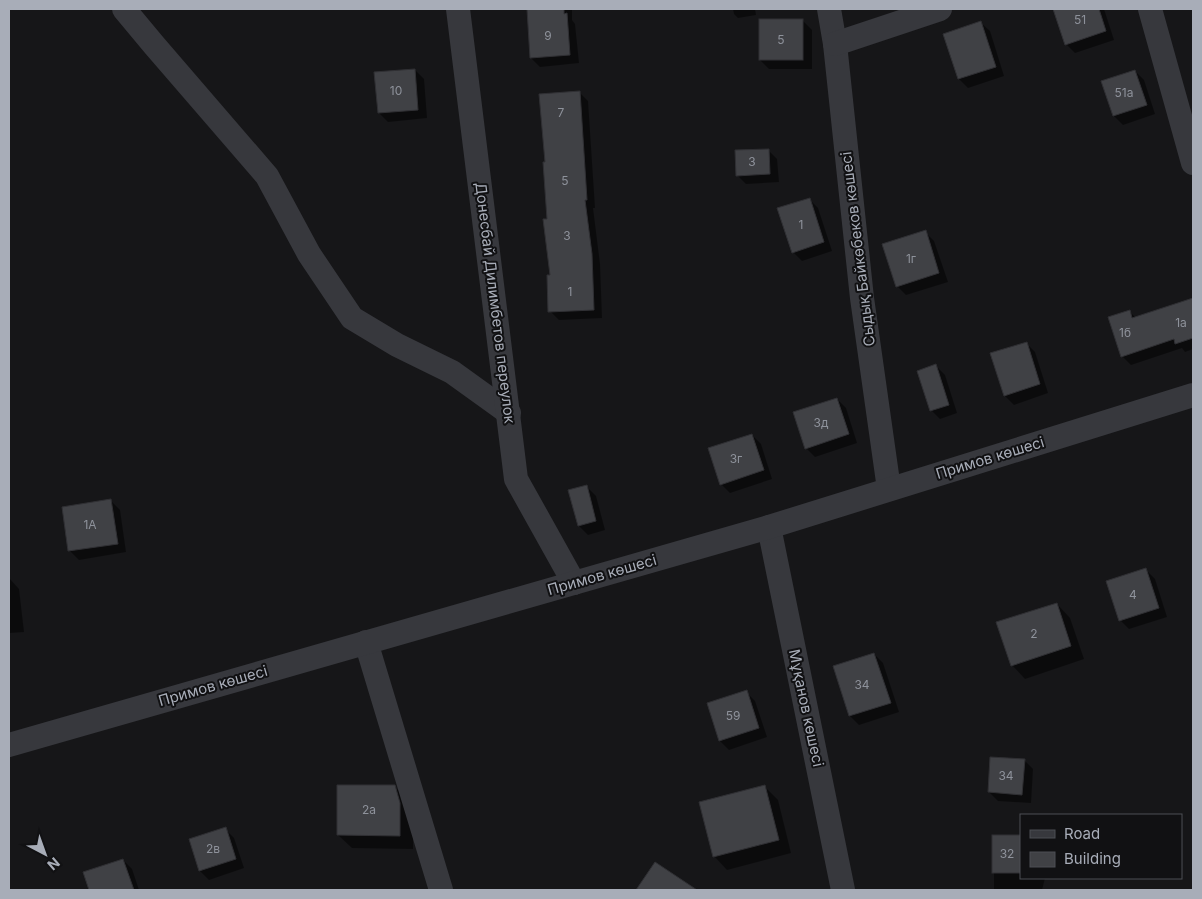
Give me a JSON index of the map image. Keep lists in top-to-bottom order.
{
  "streets": {
    "street": [
      "Сыдық Байкөбеков көшесі",
      "Донесбай Дилимбетов переулок",
      "Примов көшесі",
      "Мұқанов көшесі"
    ]
  },
  "crossings": [
    ["Сыдық Байкөбеков көшесі", "Примов көшесі"],
    ["Донесбай Дилимбетов переулок", "Примов көшесі"],
    ["Примов көшесі", "Мұқанов көшесі"]
  ],
  "house_numbers": [
    "51",
    "9",
    "5",
    "10",
    "51а",
    "7",
    "3",
    "5",
    "1",
    "3",
    "1г",
    "1",
    "1а",
    "1б",
    "3д",
    "3г",
    "1А",
    "4",
    "2",
    "34",
    "59",
    "34",
    "2а",
    "2в",
    "32"
  ],
  "legend": ["Road", "Building"],
  "north": "bottom right"
}
